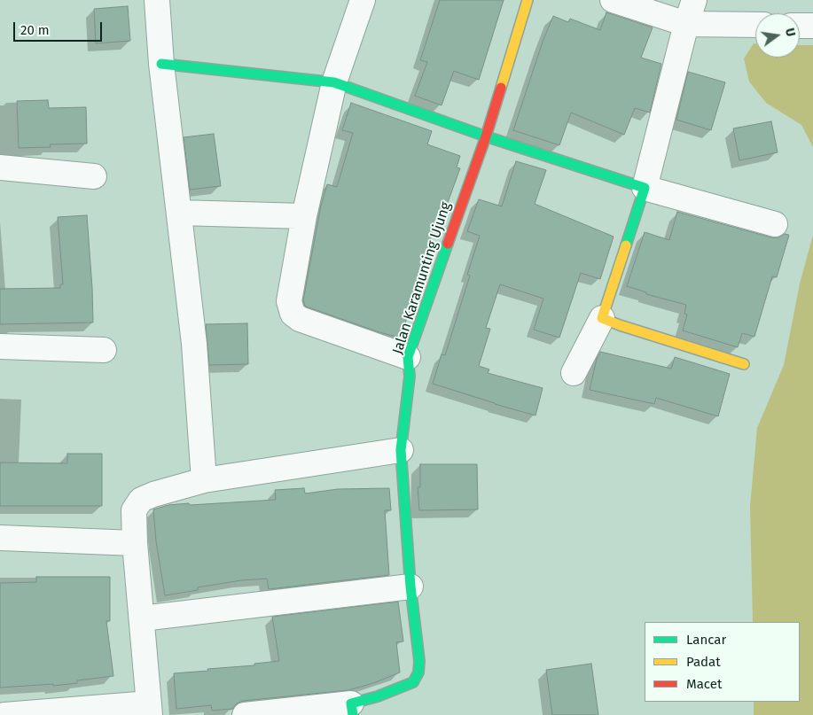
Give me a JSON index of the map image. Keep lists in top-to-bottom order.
{
  "streets": {
    "street": ["Jalan Karamunting Ujung"]
  },
  "legend": ["Lancar", "Padat", "Macet"],
  "scale_bar": "20 m",
  "north": "right"
}
